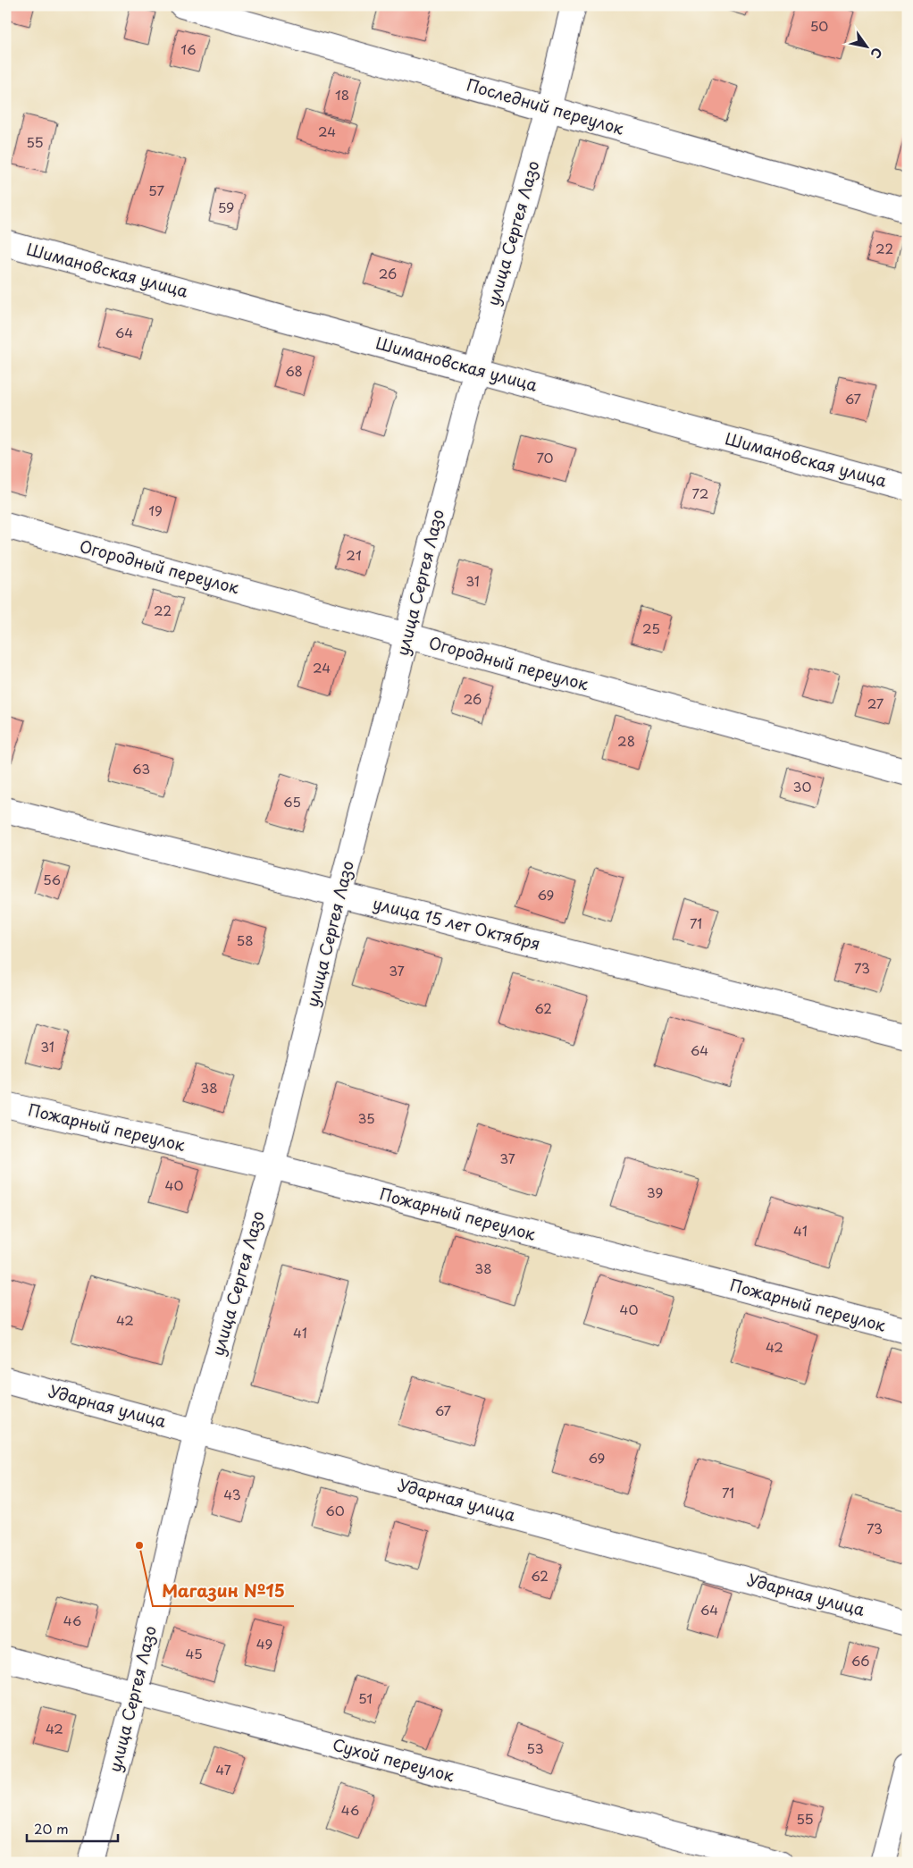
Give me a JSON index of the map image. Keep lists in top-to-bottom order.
{
  "streets": {
    "street": [
      "Последний переулок",
      "улица Сергея Лазо",
      "Шимановская улица",
      "Огородный переулок",
      "улица 15 лет Октября",
      "Пожарный переулок",
      "Ударная улица",
      "Сухой переулок"
    ]
  },
  "crossings": [
    ["Последний переулок", "улица Сергея Лазо"],
    ["улица Сергея Лазо", "Шимановская улица"],
    ["улица Сергея Лазо", "Огородный переулок"],
    ["улица Сергея Лазо", "улица 15 лет Октября"],
    ["улица Сергея Лазо", "Пожарный переулок"],
    ["улица Сергея Лазо", "Ударная улица"],
    ["улица Сергея Лазо", "Сухой переулок"]
  ],
  "places": ["Магазин №15"],
  "house_numbers": [
    "50",
    "16",
    "18",
    "24",
    "55",
    "57",
    "59",
    "22",
    "26",
    "64",
    "68",
    "67",
    "70",
    "72",
    "19",
    "21",
    "31",
    "22",
    "25",
    "24",
    "26",
    "27",
    "28",
    "63",
    "30",
    "65",
    "56",
    "69",
    "71",
    "58",
    "73",
    "37",
    "62",
    "31",
    "64",
    "38",
    "35",
    "37",
    "40",
    "39",
    "41",
    "38",
    "40",
    "42",
    "41",
    "42",
    "67",
    "69",
    "71",
    "43",
    "60",
    "73",
    "62",
    "64",
    "46",
    "49",
    "45",
    "66",
    "51",
    "42",
    "53",
    "47",
    "46",
    "55"
  ],
  "scale_bar": "20 m",
  "north": "bottom right"
}
